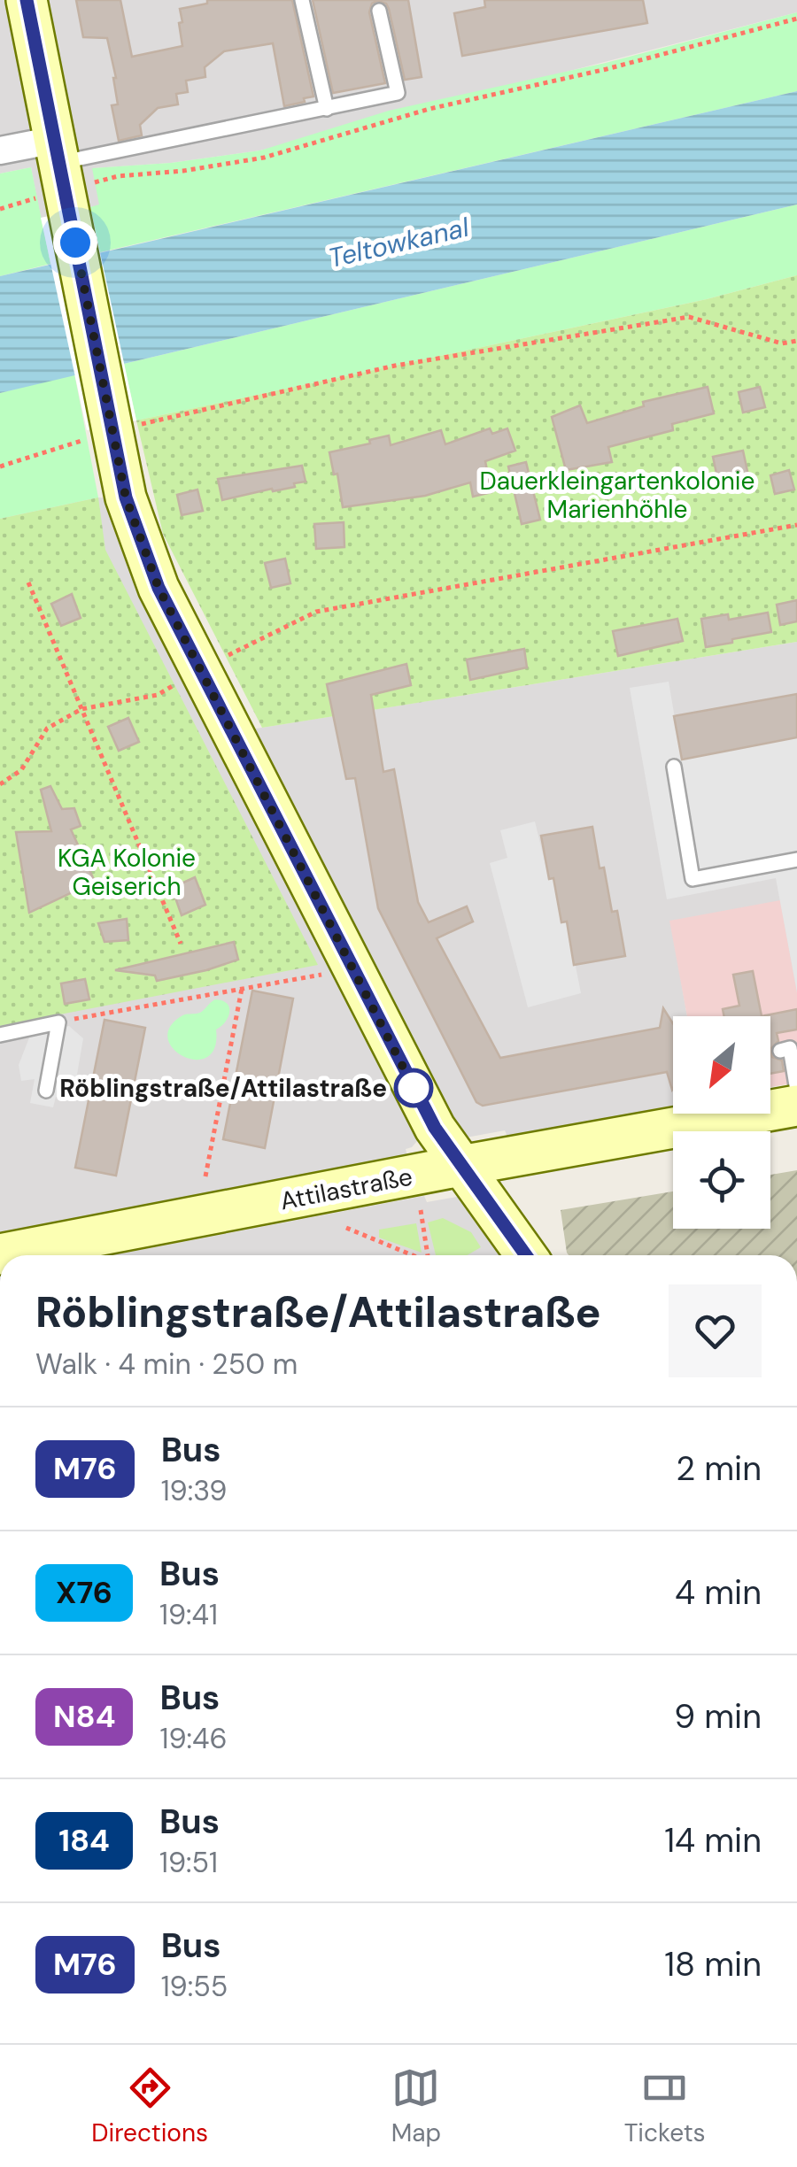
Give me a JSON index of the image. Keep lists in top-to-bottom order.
{
  "streets": {
    "street": ["Attilastraße"]
  },
  "water": ["Teltowkanal"],
  "parks": ["Dauerkleingartenkolonie Marienhöhle", "KGA Kolonie Geiserich"],
  "places": ["Röblingstraße/Attilastraße"],
  "lines": ["bus line M76"],
  "north": "bottom left",
  "page": {
    "heading": ["Röblingstraße/Attilastraße", "Walk · 4 min · 250 m"],
    "list": [
      {
        "mark": "M76",
        "name": "Bus",
        "note": "19:39",
        "value": "2 min"
      },
      {
        "mark": "X76",
        "name": "Bus",
        "note": "19:41",
        "value": "4 min"
      },
      {
        "mark": "N84",
        "name": "Bus",
        "note": "19:46",
        "value": "9 min"
      },
      {
        "mark": "184",
        "name": "Bus",
        "note": "19:51",
        "value": "14 min"
      },
      {
        "mark": "M76",
        "name": "Bus",
        "note": "19:55",
        "value": "18 min"
      }
    ],
    "tabs": ["Directions", "Map", "Tickets"]
  }
}
